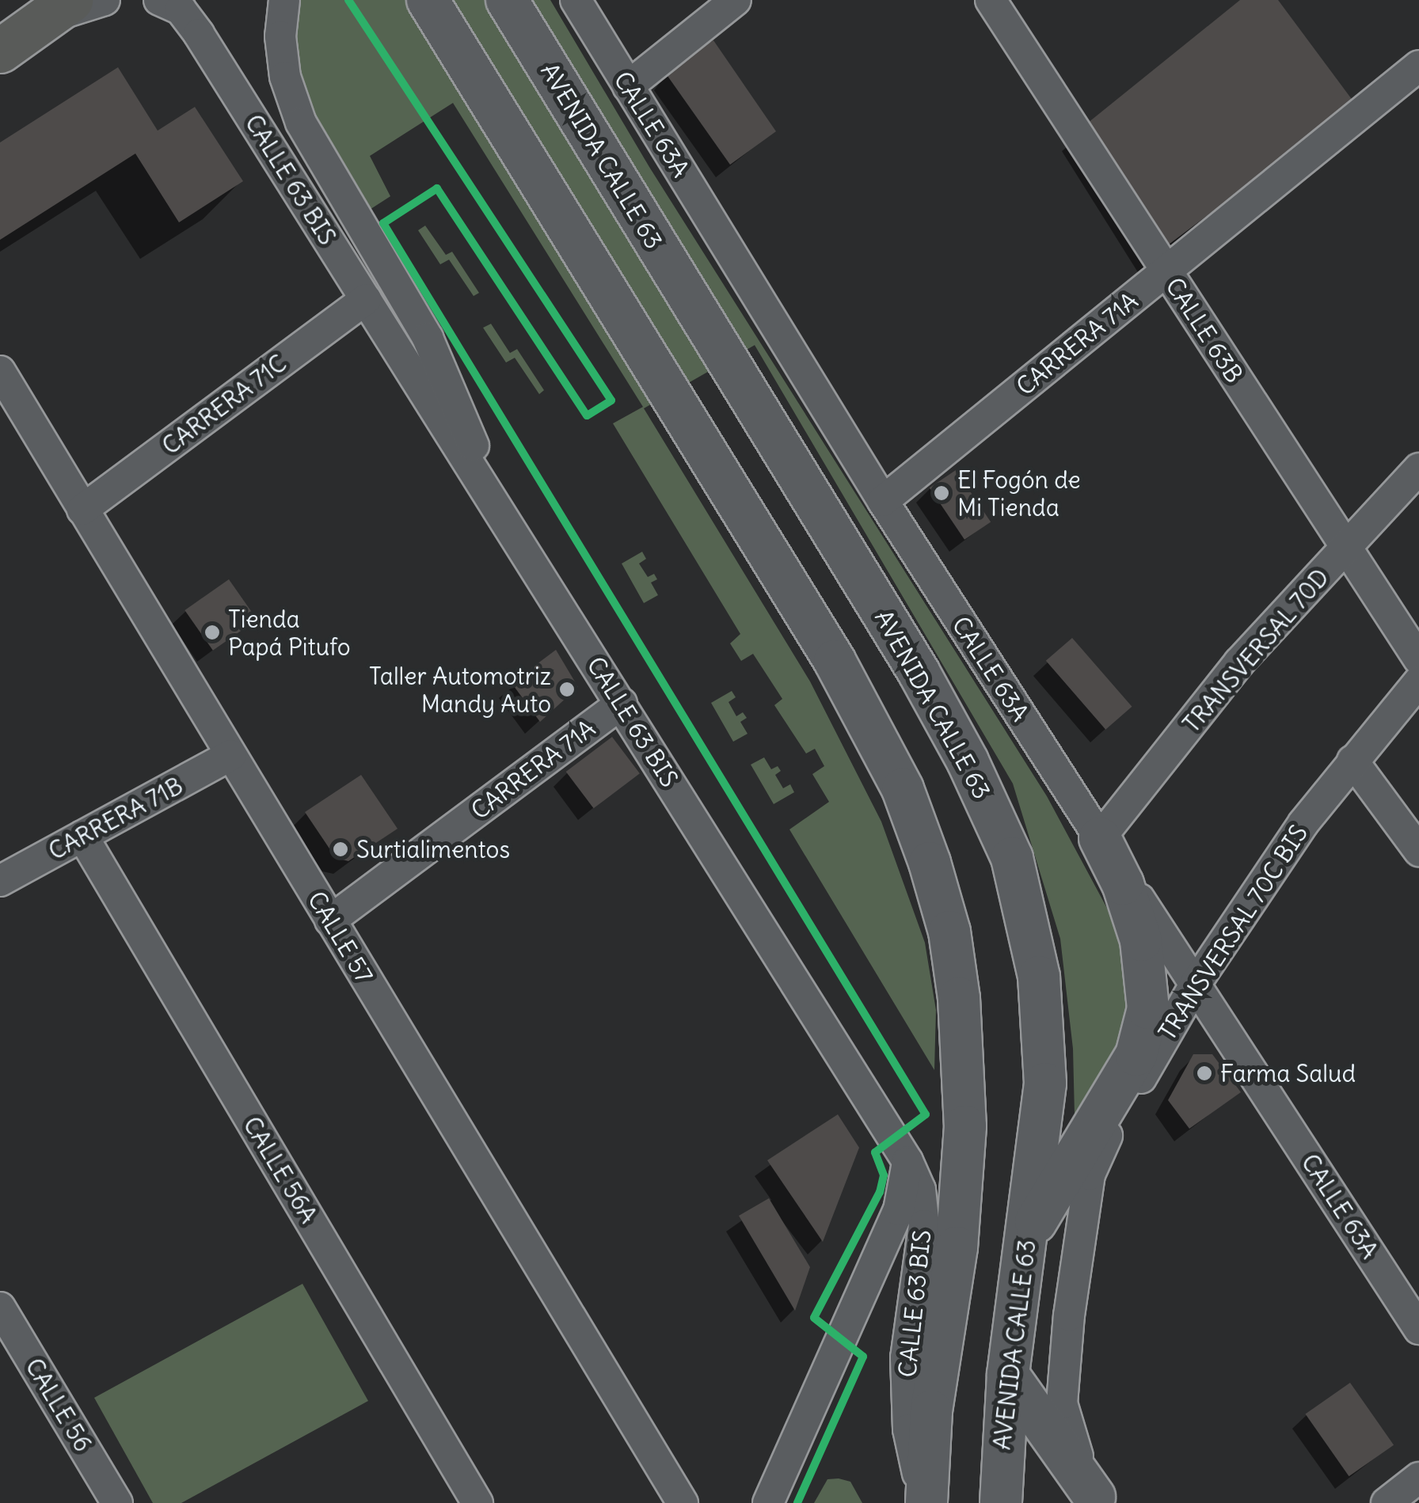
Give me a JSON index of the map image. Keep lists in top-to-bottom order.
{
  "streets": {
    "main road": ["AVENIDA CALLE 63"],
    "street": [
      "CALLE 63A",
      "CALLE 63 BIS",
      "CALLE 63B",
      "CARRERA 71A",
      "CARRERA 71C",
      "TRANSVERSAL 70D",
      "CARRERA 71B",
      "TRANSVERSAL 70C BIS",
      "CALLE 57",
      "CALLE 56A",
      "CALLE 56"
    ]
  },
  "crossings": [
    ["CALLE 63A", "CARRERA 71A"],
    ["CALLE 63A", "TRANSVERSAL 70D"],
    ["CALLE 63A", "TRANSVERSAL 70C BIS"],
    ["CALLE 63 BIS", "CARRERA 71A"],
    ["CALLE 63 BIS", "CARRERA 71C"],
    ["CALLE 63B", "CARRERA 71A"],
    ["CALLE 63B", "TRANSVERSAL 70D"],
    ["CARRERA 71A", "CALLE 57"],
    ["CARRERA 71C", "CALLE 57"],
    ["CARRERA 71B", "CALLE 57"],
    ["CARRERA 71B", "CALLE 56A"]
  ],
  "places": [
    "El Fogón de Mi Tienda",
    "Tienda Papá Pitufo",
    "Taller Automotriz Mandy Auto",
    "Surtialimentos",
    "Farma Salud"
  ]
}
